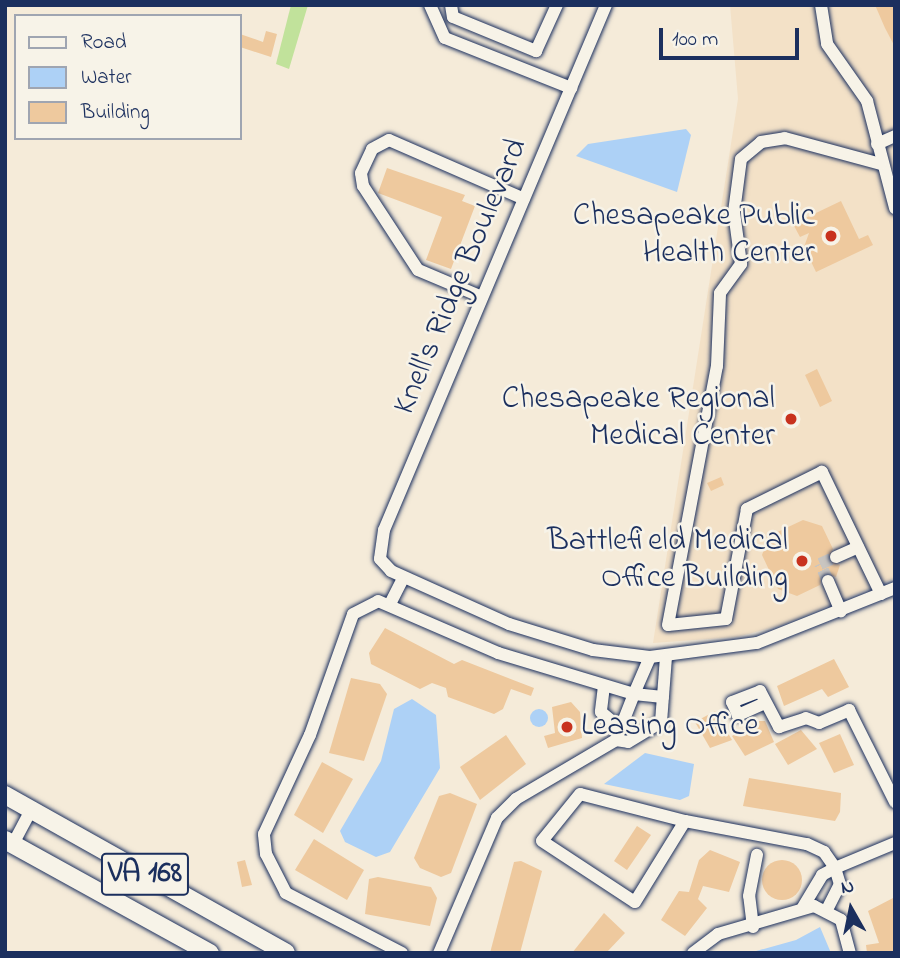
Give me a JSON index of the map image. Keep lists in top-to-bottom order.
{
  "streets": {
    "highway": ["VA 168"],
    "street": ["Knell's Ridge Boulevard"]
  },
  "places": [
    "Chesapeake Public Health Center",
    "Chesapeake Regional Medical Center",
    "Battlefield Medical Office Building",
    "Leasing Office"
  ],
  "legend": ["Road", "Water", "Building"],
  "scale_bar": "100 m",
  "north": "top"
}
